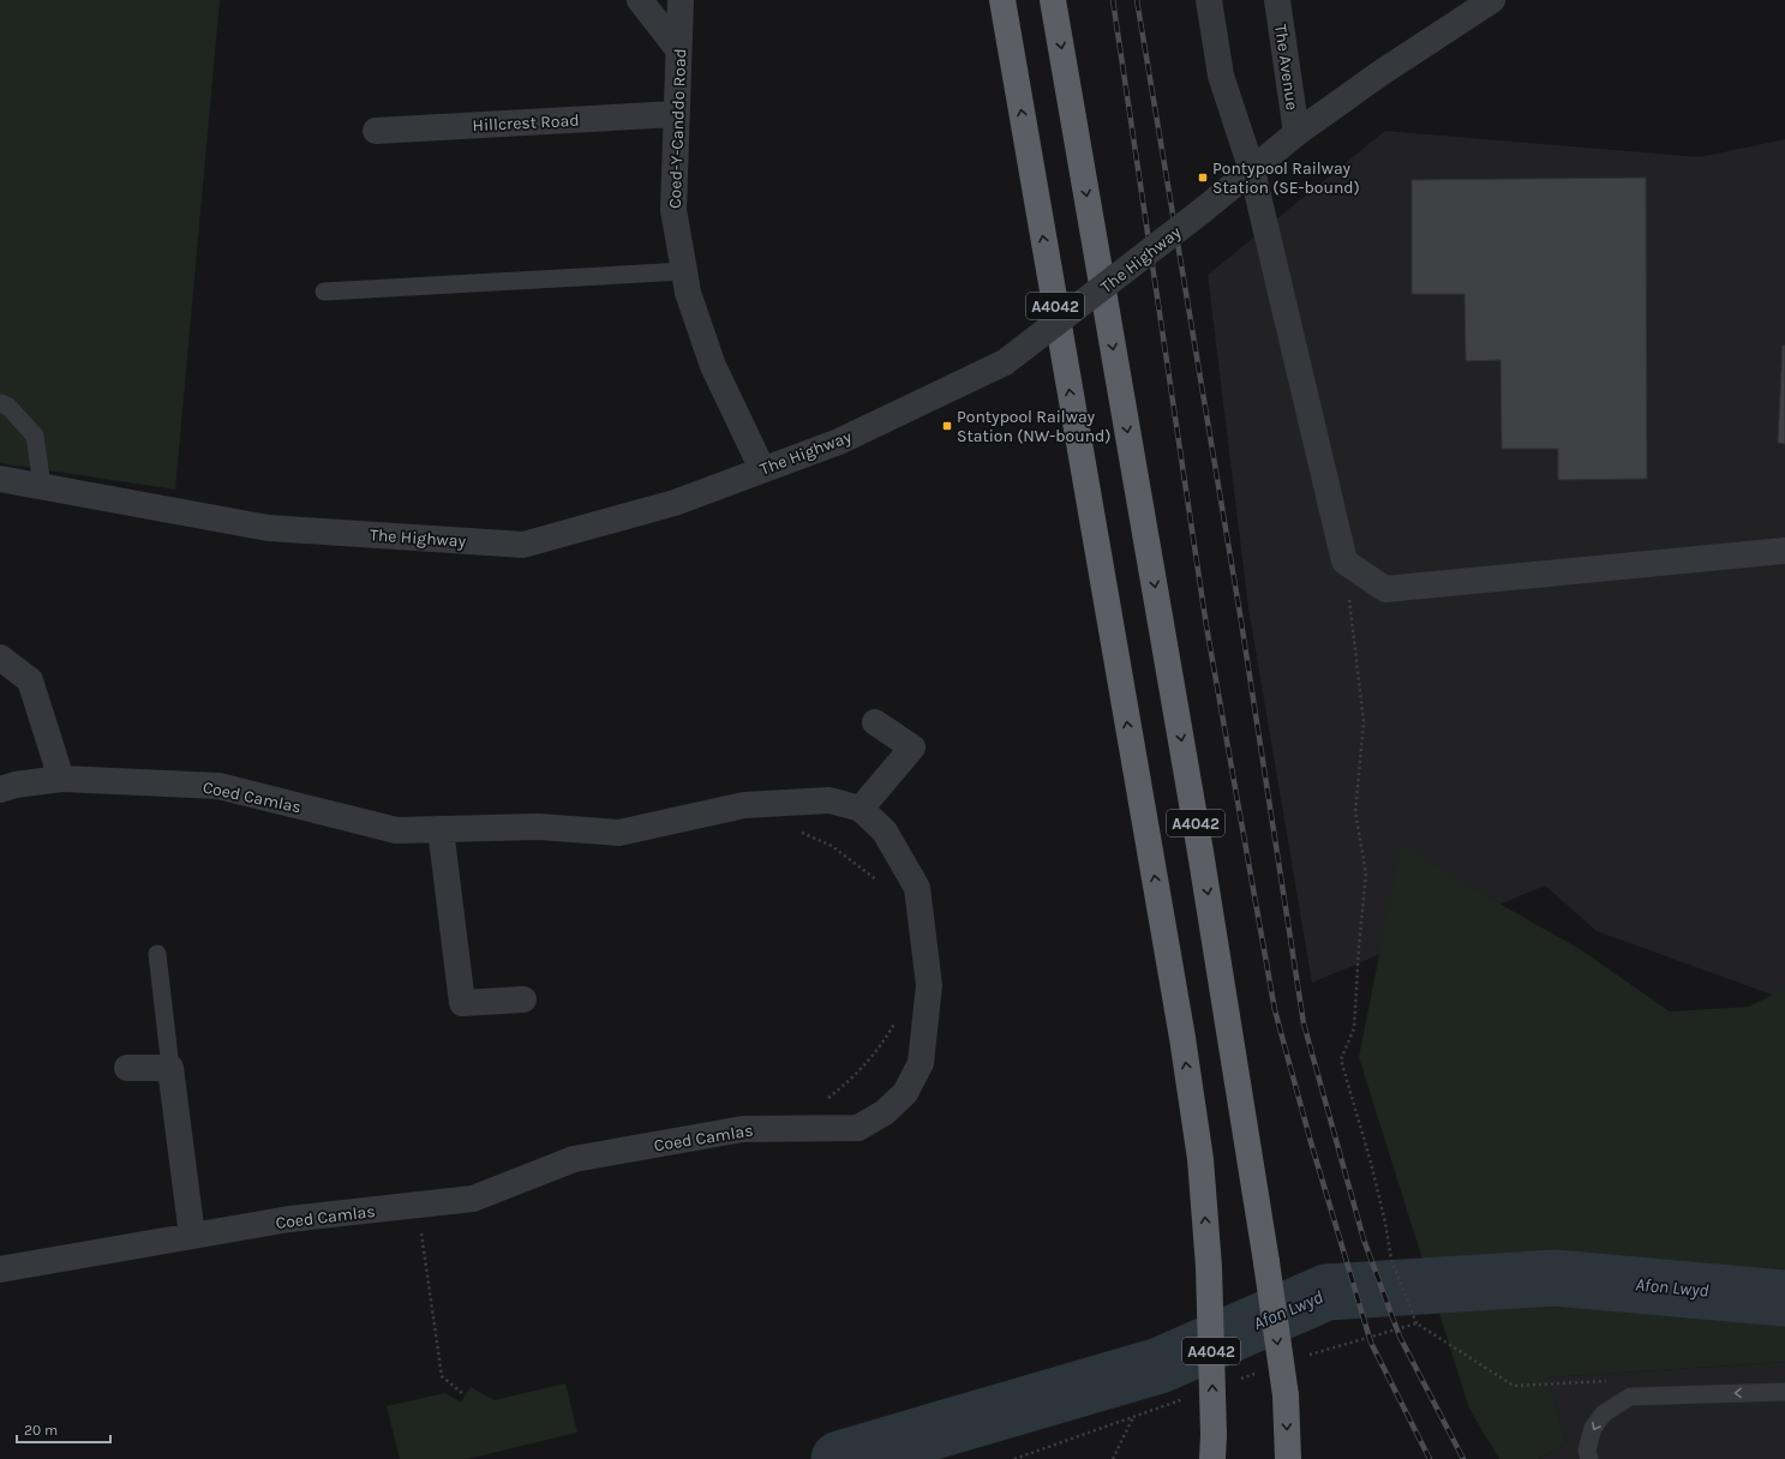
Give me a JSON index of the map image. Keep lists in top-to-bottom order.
{
  "streets": {
    "highway": ["A4042"],
    "street": [
      "The Avenue",
      "Hillcrest Road",
      "Coed-Y-Canddo Road",
      "The Highway",
      "Coed Camlas"
    ]
  },
  "crossings": [
    ["The Avenue", "The Highway"],
    ["Hillcrest Road", "Coed-Y-Canddo Road"],
    ["Coed-Y-Canddo Road", "The Highway"]
  ],
  "water": ["Afon Lwyd"],
  "places": {
    "transit": ["Pontypool Railway Station (SE-bound)", "Pontypool Railway Station (NW-bound)"]
  },
  "scale_bar": "20 m"
}
